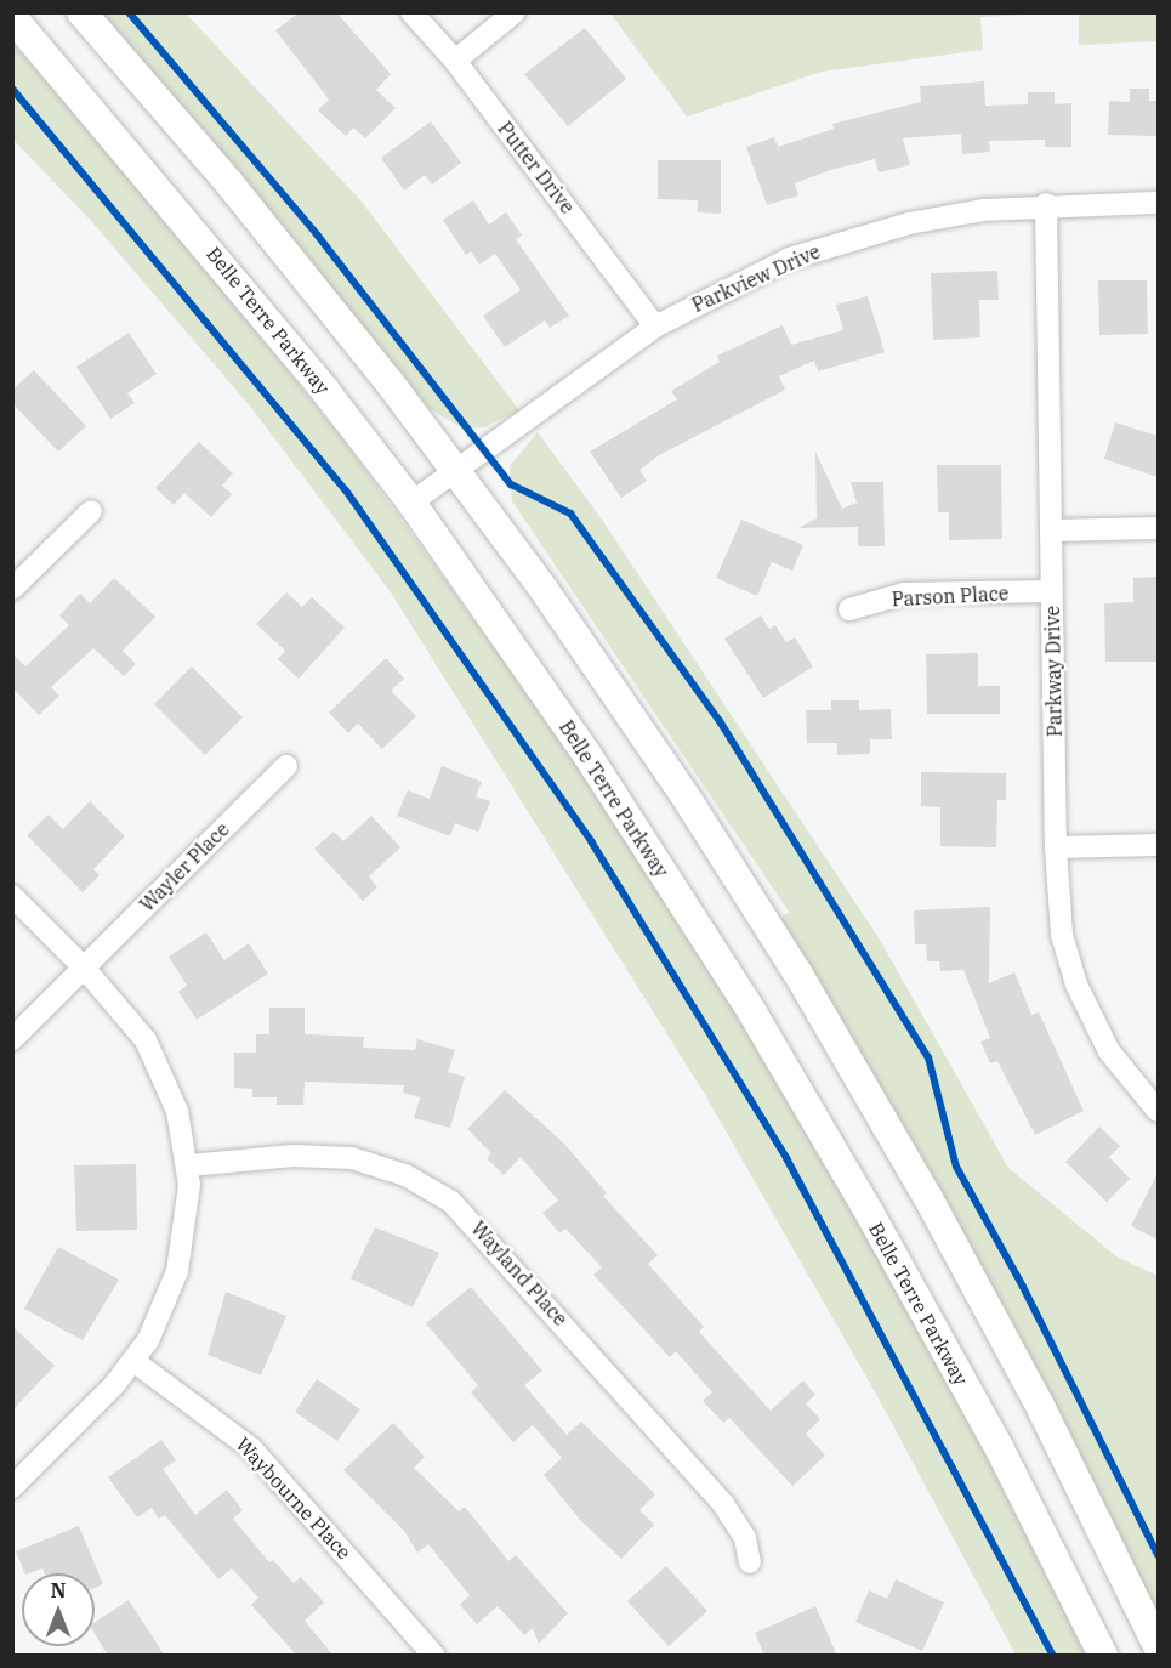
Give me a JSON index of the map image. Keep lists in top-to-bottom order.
{
  "streets": {
    "main road": ["Belle Terre Parkway"],
    "street": [
      "Putter Drive",
      "Parkview Drive",
      "Parson Place",
      "Parkway Drive",
      "Wayler Place",
      "Wayland Place",
      "Waybourne Place"
    ]
  },
  "crossings": [
    ["Putter Drive", "Parkview Drive"],
    ["Parkview Drive", "Belle Terre Parkway"],
    ["Parkview Drive", "Parkway Drive"],
    ["Parson Place", "Parkway Drive"]
  ],
  "north": "top"
}
